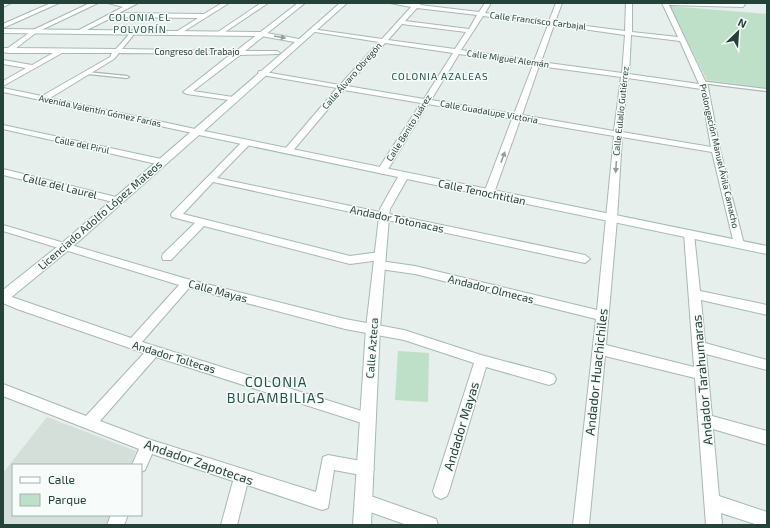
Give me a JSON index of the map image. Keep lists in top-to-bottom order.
{
  "streets": {
    "street": [
      "Calle Francisco Carbajal",
      "Congreso del Trabajo",
      "Calle Miguel Alemán",
      "Calle Álvaro Obregón",
      "Avenida Valentín Gómez Farías",
      "Calle Eulalio Gutiérrez",
      "Calle Guadalupe Victoria",
      "Calle Benito Juárez",
      "Calle del Pirul",
      "Prolongación Manuel Ávila Camacho",
      "Calle del Laurel",
      "Calle Tenochtitlan",
      "Licenciado Adolfo López Mateos",
      "Andador Totonacas",
      "Andador Olmecas",
      "Calle Mayas",
      "Calle Azteca",
      "Andador Toltecas",
      "Andador Huachichiles",
      "Andador Tarahumaras",
      "Andador Mayas",
      "Andador Zapotecas"
    ]
  },
  "crossings": [
    ["Calle Francisco Carbajal", "Calle Álvaro Obregón"],
    ["Calle Francisco Carbajal", "Calle Eulalio Gutiérrez"],
    ["Calle Francisco Carbajal", "Calle Benito Juárez"],
    ["Calle Francisco Carbajal", "Prolongación Manuel Ávila Camacho"],
    ["Calle Miguel Alemán", "Calle Álvaro Obregón"],
    ["Calle Miguel Alemán", "Calle Eulalio Gutiérrez"],
    ["Calle Miguel Alemán", "Calle Benito Juárez"],
    ["Calle Miguel Alemán", "Prolongación Manuel Ávila Camacho"],
    ["Calle Miguel Alemán", "Licenciado Adolfo López Mateos"],
    ["Calle Álvaro Obregón", "Calle Guadalupe Victoria"],
    ["Calle Álvaro Obregón", "Calle Tenochtitlan"],
    ["Avenida Valentín Gómez Farías", "Calle Tenochtitlan"],
    ["Avenida Valentín Gómez Farías", "Licenciado Adolfo López Mateos"],
    ["Calle Eulalio Gutiérrez", "Calle Guadalupe Victoria"],
    ["Calle Eulalio Gutiérrez", "Calle Tenochtitlan"],
    ["Calle Eulalio Gutiérrez", "Andador Huachichiles"],
    ["Calle Guadalupe Victoria", "Calle Benito Juárez"],
    ["Calle Guadalupe Victoria", "Prolongación Manuel Ávila Camacho"],
    ["Calle Guadalupe Victoria", "Licenciado Adolfo López Mateos"],
    ["Calle Benito Juárez", "Calle Tenochtitlan"],
    ["Calle del Pirul", "Licenciado Adolfo López Mateos"],
    ["Prolongación Manuel Ávila Camacho", "Calle Tenochtitlan"],
    ["Calle del Laurel", "Licenciado Adolfo López Mateos"],
    ["Calle Tenochtitlan", "Licenciado Adolfo López Mateos"],
    ["Calle Tenochtitlan", "Calle Azteca"],
    ["Calle Tenochtitlan", "Andador Huachichiles"],
    ["Calle Tenochtitlan", "Andador Tarahumaras"],
    ["Licenciado Adolfo López Mateos", "Calle Mayas"],
    ["Licenciado Adolfo López Mateos", "Andador Toltecas"],
    ["Andador Totonacas", "Andador Olmecas"],
    ["Andador Totonacas", "Calle Azteca"],
    ["Andador Olmecas", "Calle Azteca"],
    ["Andador Olmecas", "Andador Huachichiles"],
    ["Calle Mayas", "Calle Azteca"],
    ["Calle Azteca", "Andador Toltecas"],
    ["Calle Azteca", "Andador Zapotecas"]
  ],
  "one_way": ["Calle Eulalio Gutiérrez"],
  "districts": ["COLONIA EL POLVORÍN", "COLONIA AZALEAS", "COLONIA BUGAMBILIAS"],
  "legend": ["Calle", "Parque"],
  "north": "top right"
}
